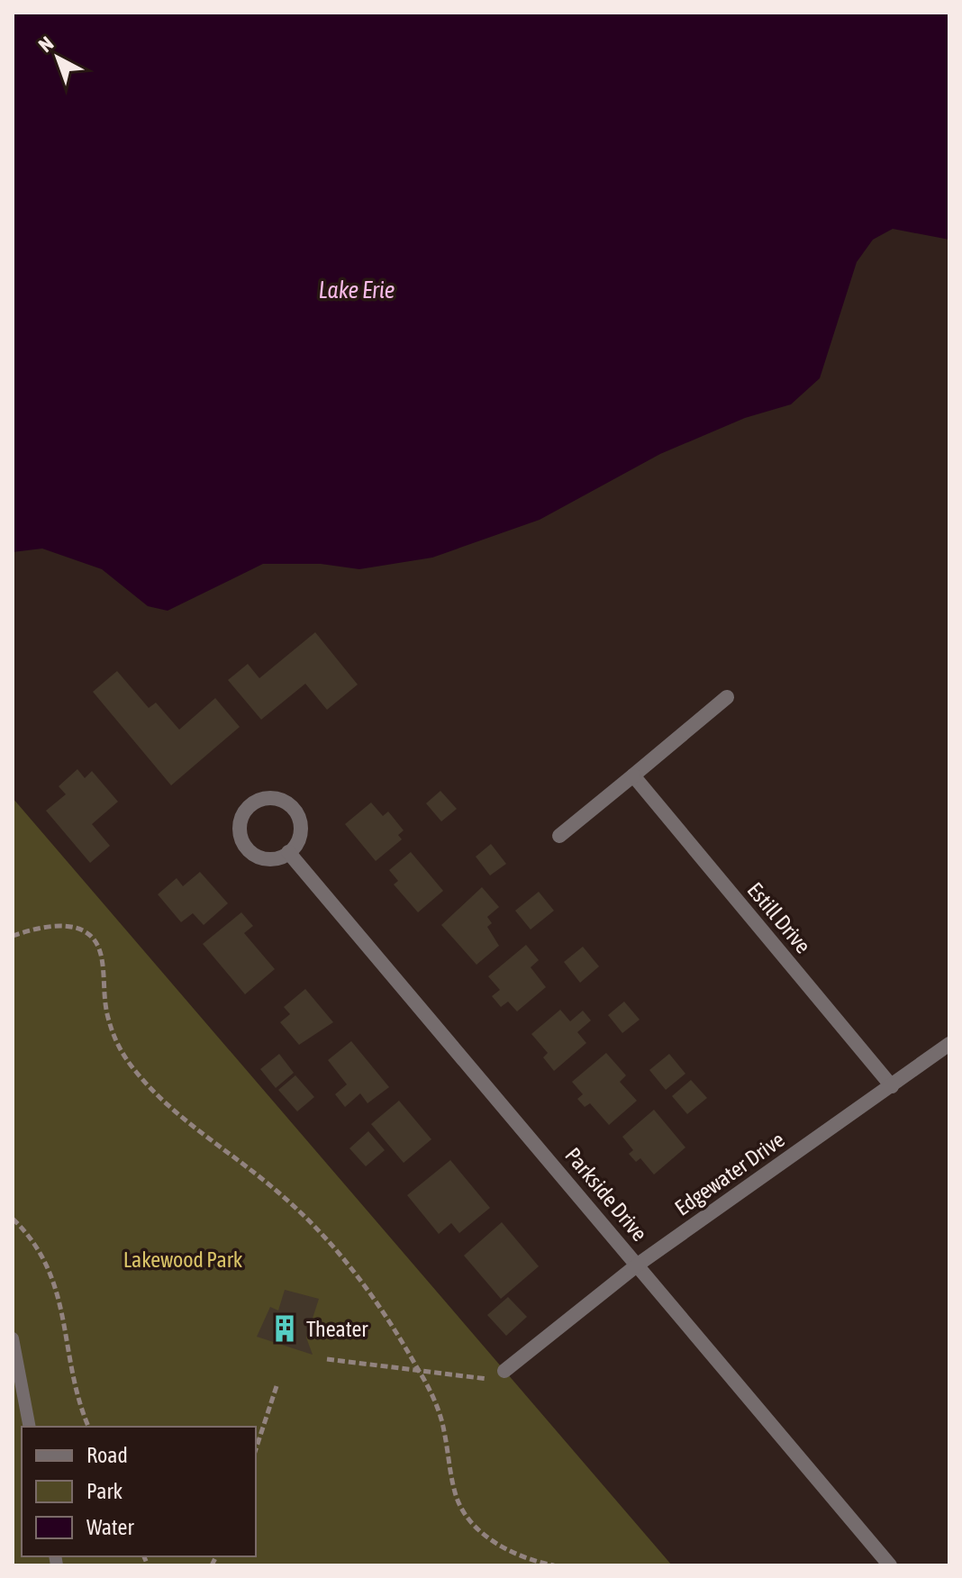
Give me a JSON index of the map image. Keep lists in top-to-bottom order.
{
  "streets": {
    "street": ["Estill Drive", "Edgewater Drive", "Parkside Drive"]
  },
  "crossings": [
    ["Estill Drive", "Edgewater Drive"],
    ["Edgewater Drive", "Parkside Drive"]
  ],
  "water": ["Lake Erie"],
  "parks": ["Lakewood Park"],
  "places": {
    "building": ["Theater"]
  },
  "legend": ["Road", "Park", "Water"],
  "north": "top left"
}
